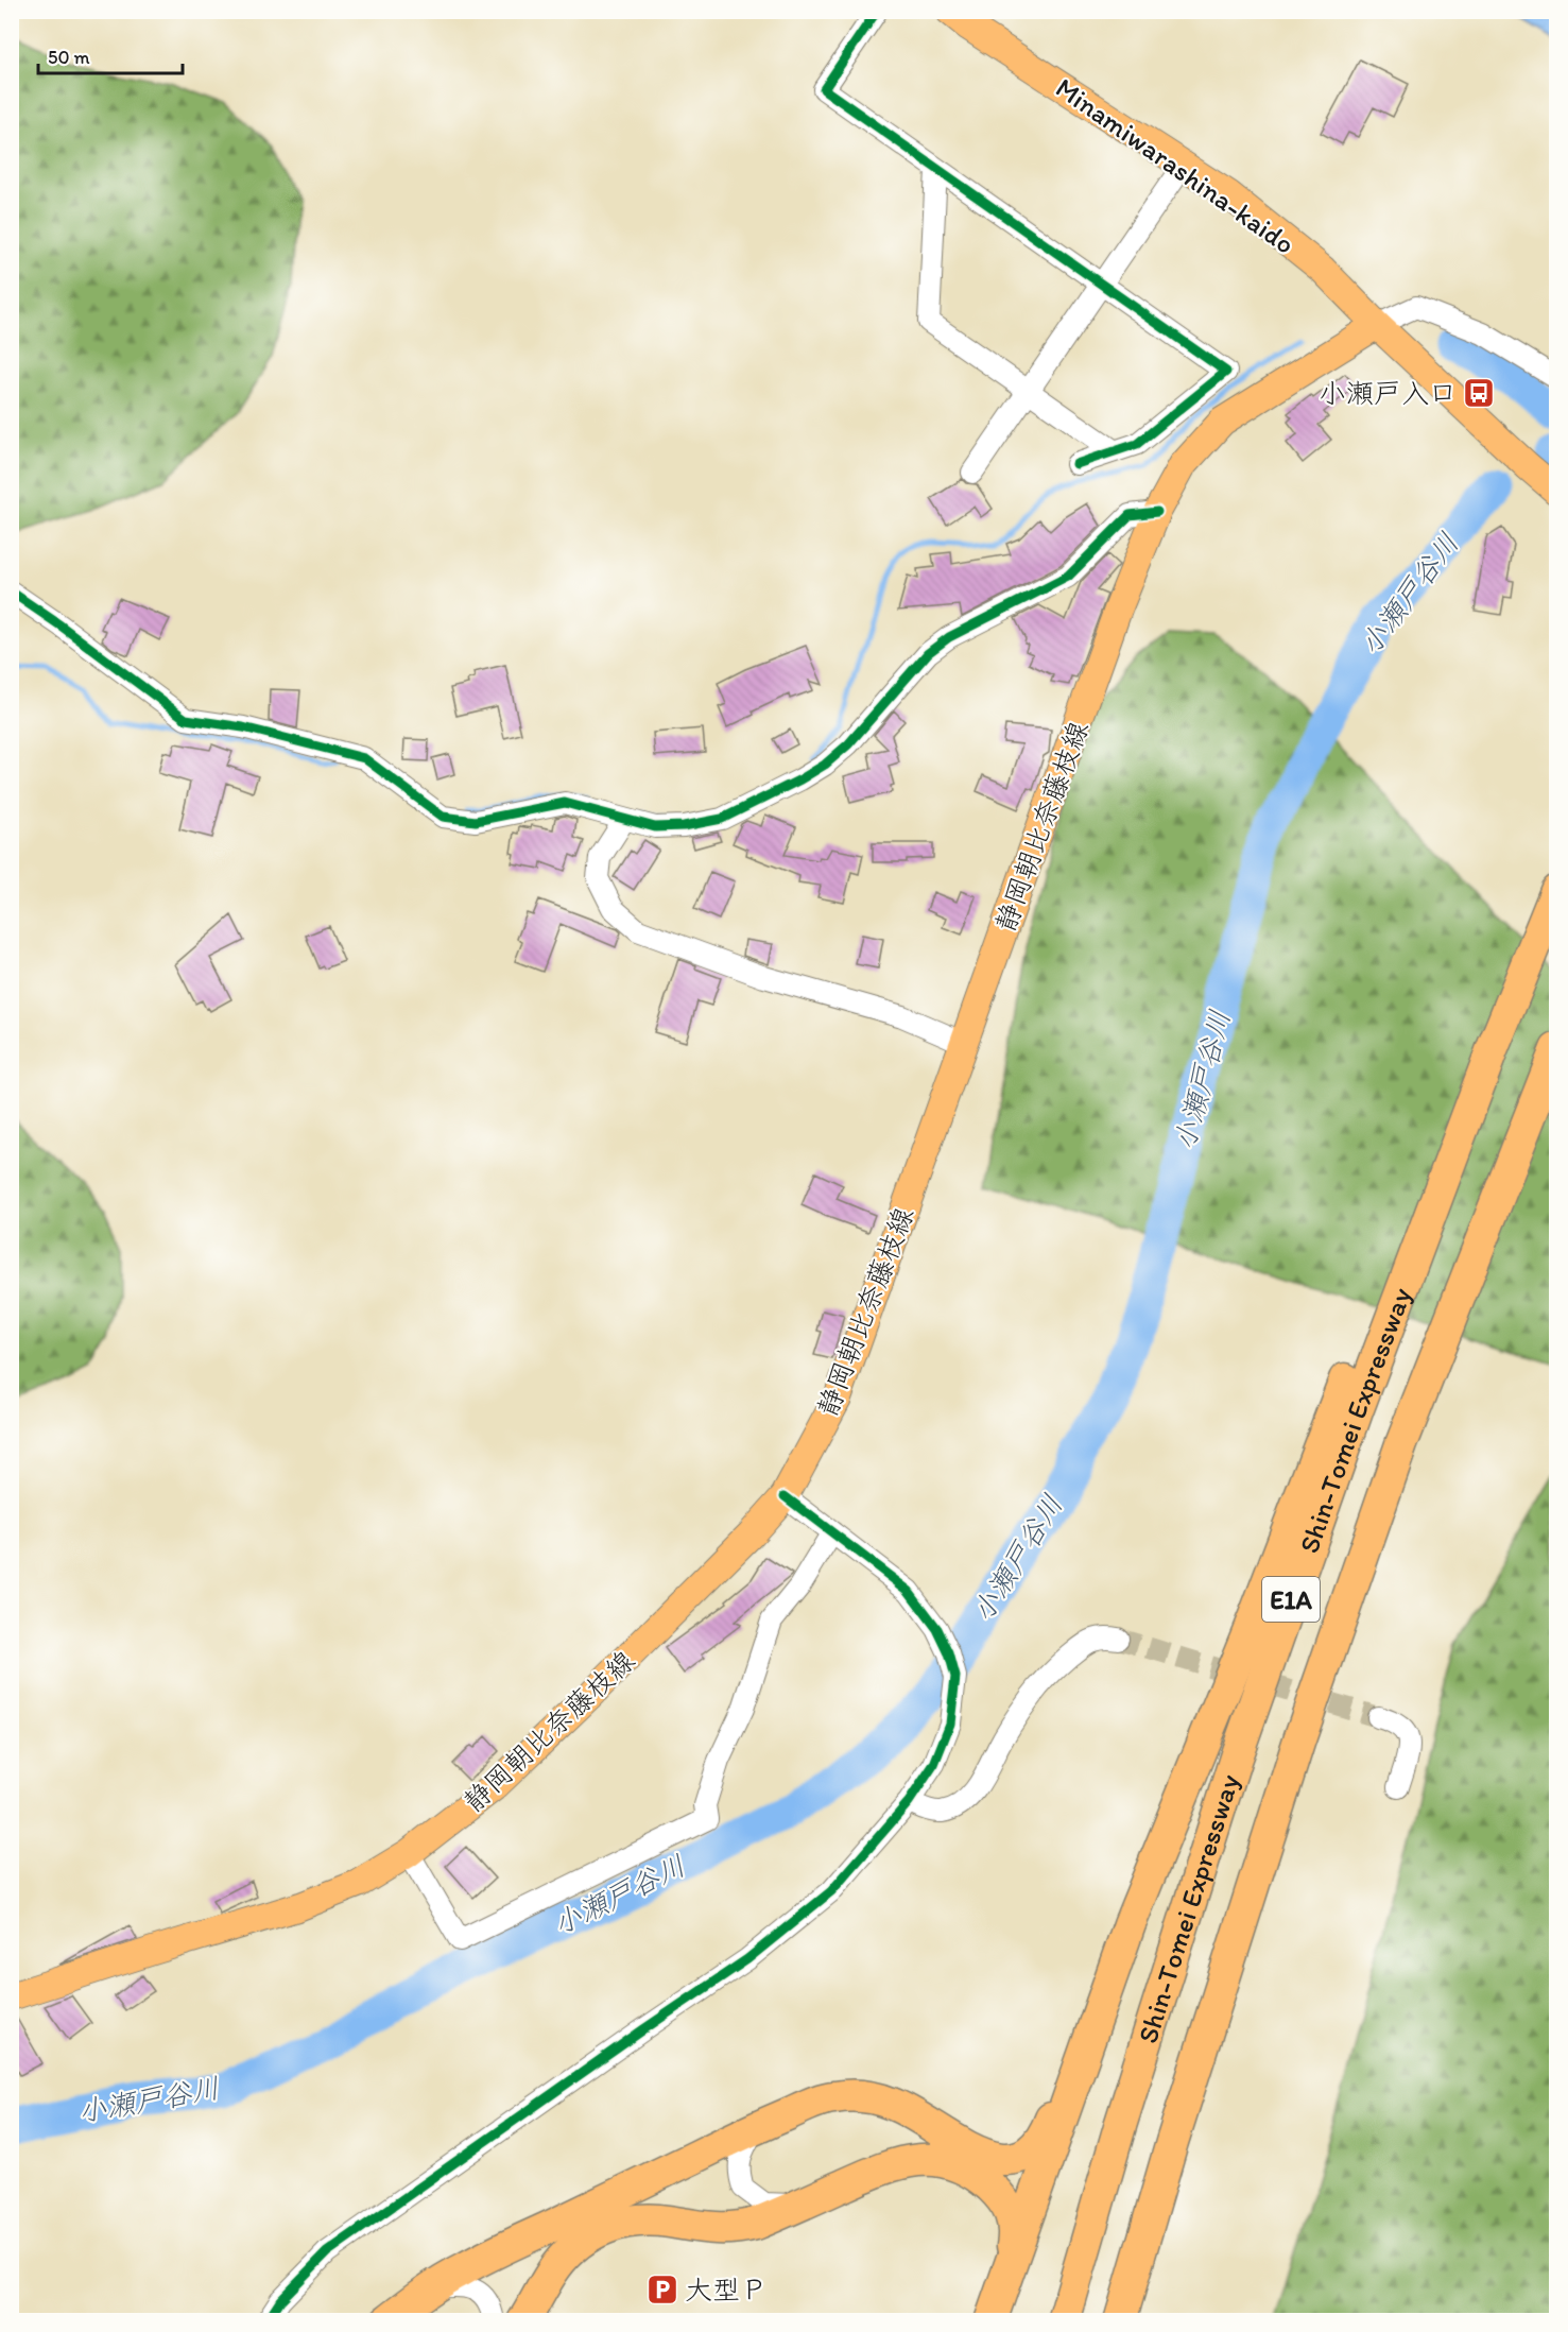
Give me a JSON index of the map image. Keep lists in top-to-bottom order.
{
  "streets": {
    "highway": ["Shin-Tomei Expressway", "E1A"],
    "main road": ["Minamiwarashina-kaido", "静岡朝比奈藤枝線"]
  },
  "crossings": [
    ["Minamiwarashina-kaido", "静岡朝比奈藤枝線"]
  ],
  "water": ["小瀬戸谷川"],
  "places": {
    "bus stop": ["小瀬戸入口"],
    "parking": ["大型Ｐ"]
  },
  "scale_bar": "50 m"
}
